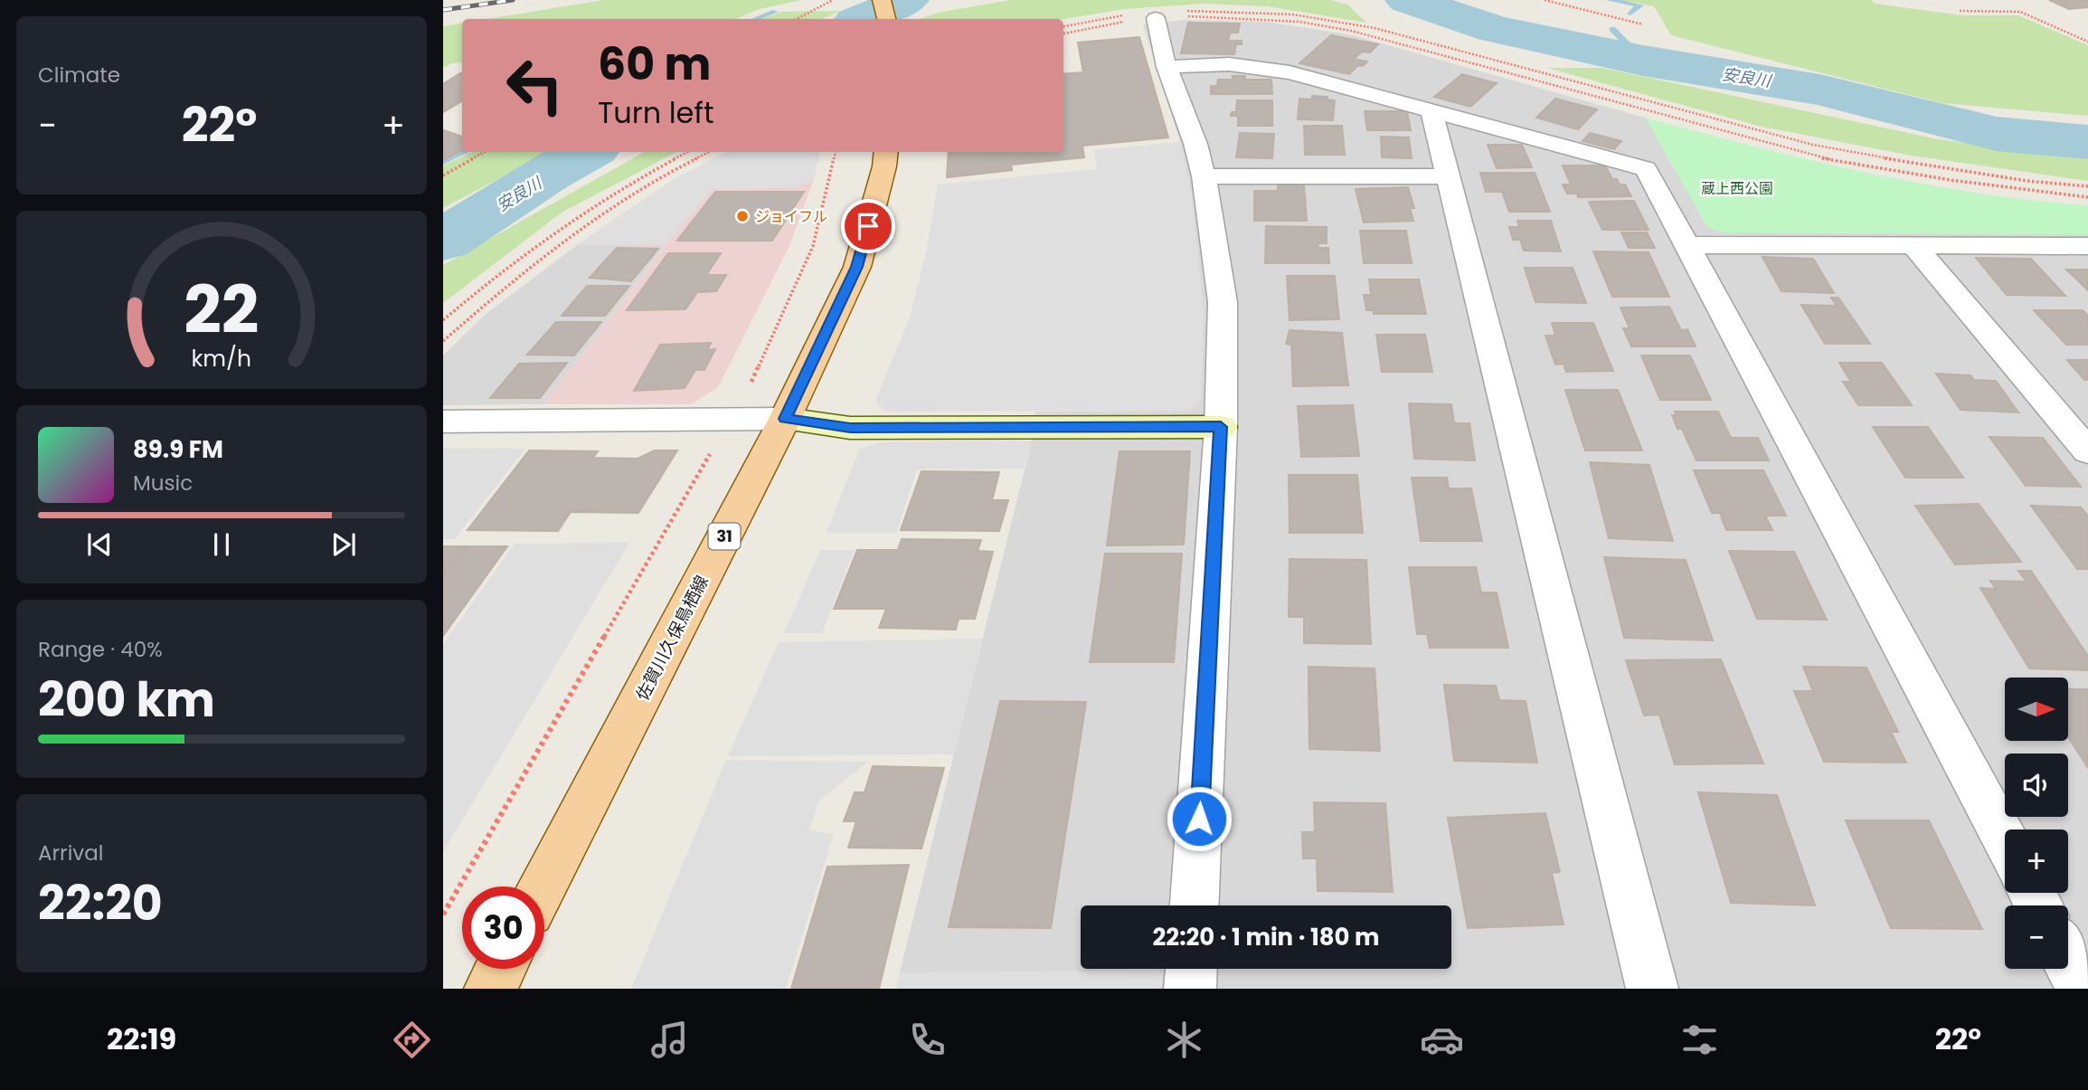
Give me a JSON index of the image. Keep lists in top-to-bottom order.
{
  "streets": {
    "main road": ["31", "佐賀川久保鳥栖線"]
  },
  "water": ["安良川"],
  "parks": ["蔵上西公園"],
  "places": ["ジョイフル"],
  "north": "right",
  "page": {
    "tile": [
      "Climate",
      ["Range · 40%", "200 km"],
      ["Arrival", "22:20"]
    ],
    "turn": ["60 m", "Turn left"],
    "heat": ["−", "22°", "+"],
    "song": ["89.9 FM", "Music"],
    "map_buttons": ["+", "−"],
    "limit": "30",
    "trip": "22:20 · 1 min · 180 m",
    "tabs": ["22:19", "22°"],
    "gauge": ["22", "km/h"]
  }
}
